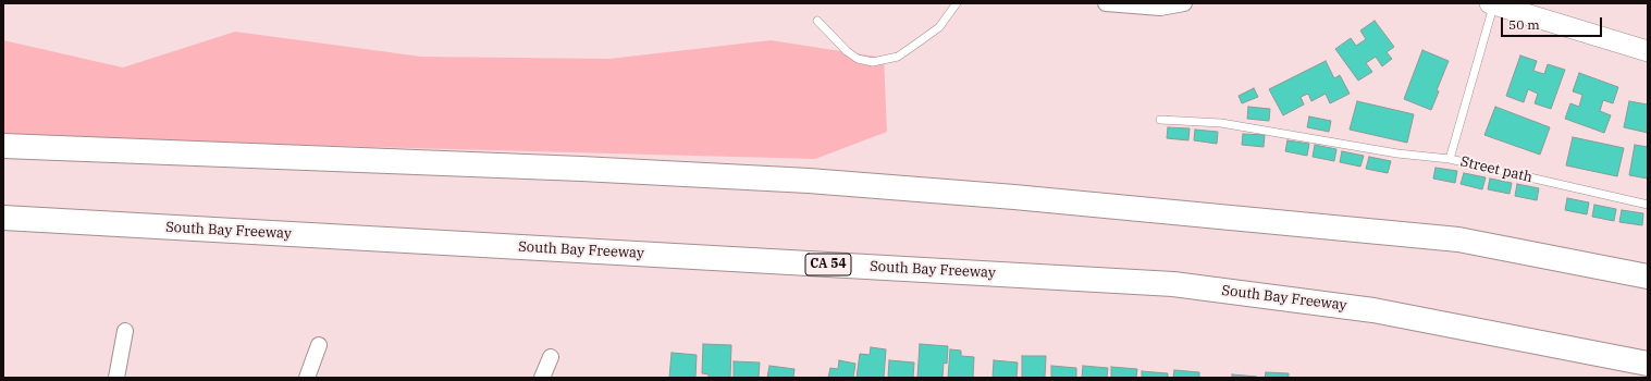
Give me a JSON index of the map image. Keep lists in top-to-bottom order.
{
  "streets": {
    "highway": ["South Bay Freeway", "CA 54"],
    "lane": ["Street path"]
  },
  "scale_bar": "50 m"
}
